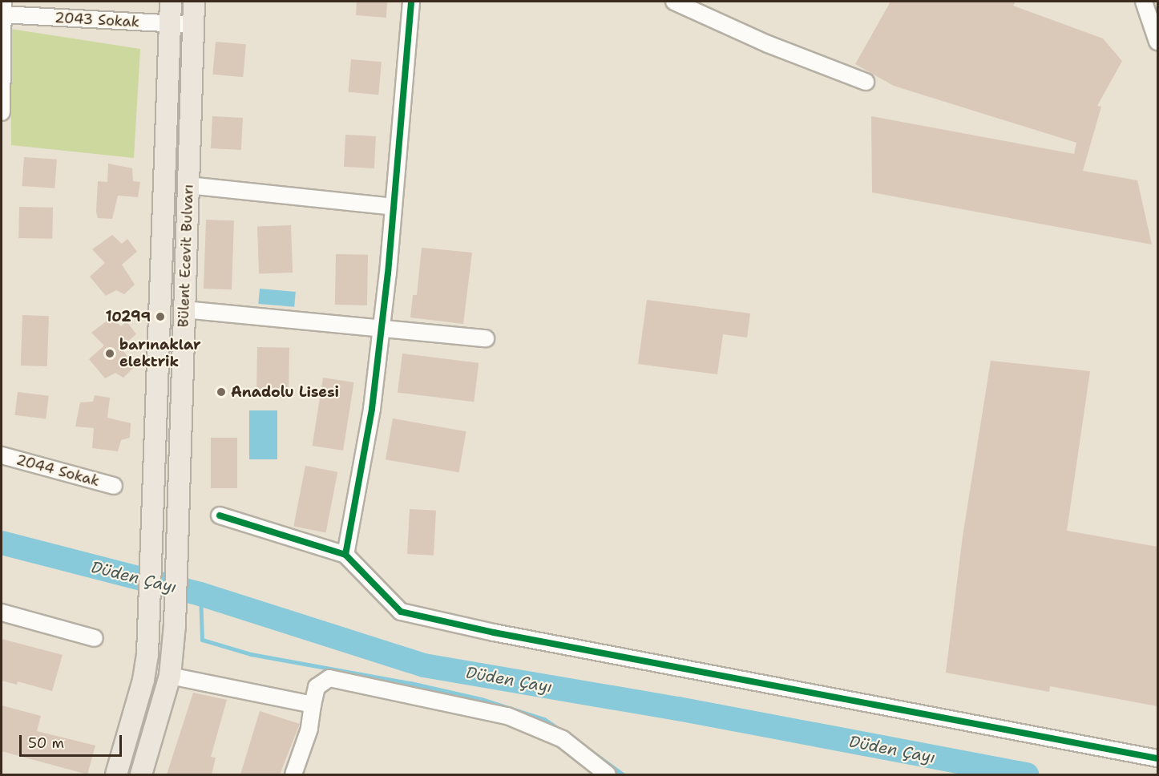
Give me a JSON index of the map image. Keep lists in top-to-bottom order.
{
  "streets": {
    "main road": ["Bülent Ecevit Bulvarı"],
    "street": ["2043 Sokak", "2044 Sokak"]
  },
  "crossings": [
    ["2043 Sokak", "Bülent Ecevit Bulvarı"]
  ],
  "water": ["Düden Çayı"],
  "places": ["10299", "barınaklar elektrik", "Anadolu Lisesi"],
  "scale_bar": "50 m"
}
